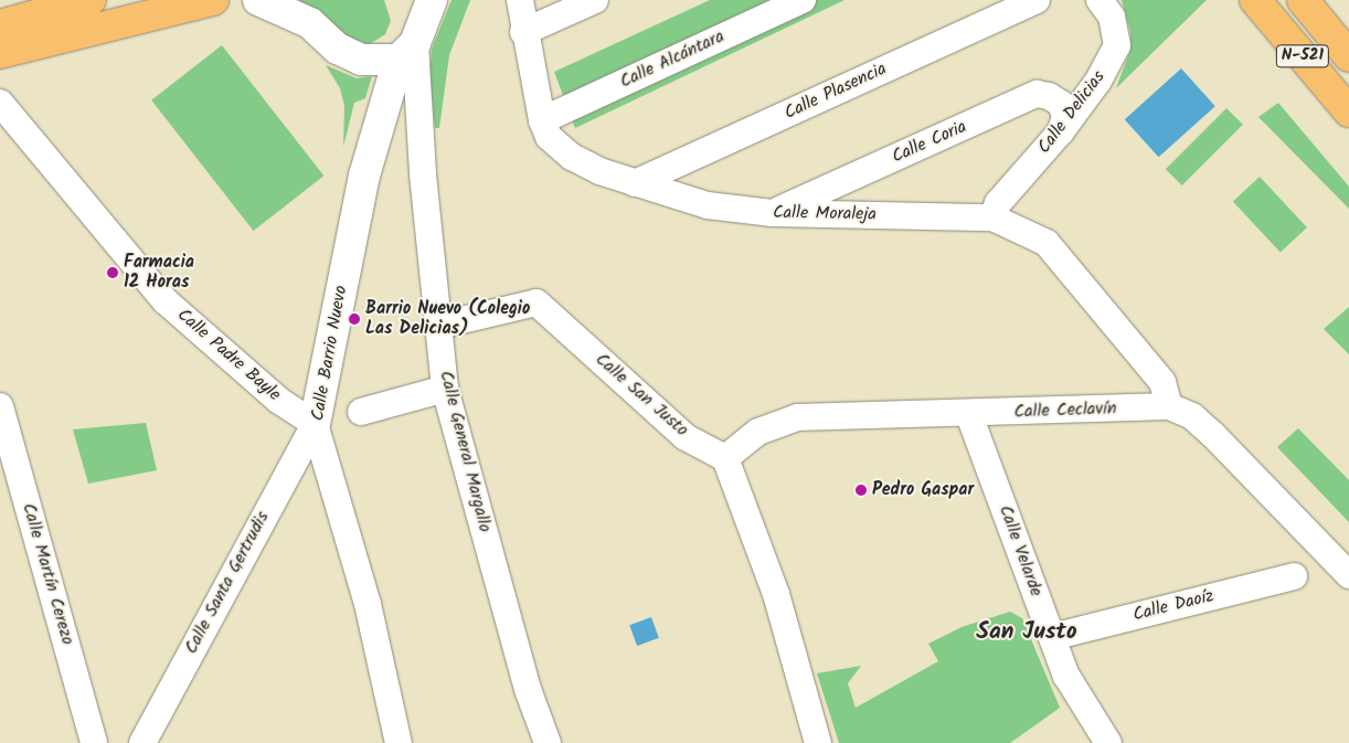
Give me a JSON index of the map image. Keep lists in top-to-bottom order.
{
  "streets": {
    "main road": ["N-521"],
    "street": [
      "Calle Alcántara",
      "Calle Plasencia",
      "Calle Delicias",
      "Calle Coria",
      "Calle Moraleja",
      "Calle Barrio Nuevo",
      "Calle Padre Bayle",
      "Calle San Justo",
      "Calle Ceclavín",
      "Calle General Margallo",
      "Calle Velarde",
      "Calle Martín Cerezo",
      "Calle Santa Gertrudis",
      "Calle Daoíz"
    ]
  },
  "crossings": [
    ["Calle Alcántara", "Calle Moraleja"],
    ["Calle Plasencia", "Calle Moraleja"],
    ["Calle Delicias", "Calle Coria"],
    ["Calle Delicias", "Calle Moraleja"],
    ["Calle Coria", "Calle Moraleja"],
    ["Calle Moraleja", "Calle Ceclavín"],
    ["Calle Barrio Nuevo", "Calle Padre Bayle"],
    ["Calle Barrio Nuevo", "Calle General Margallo"],
    ["Calle Barrio Nuevo", "Calle Santa Gertrudis"],
    ["Calle Padre Bayle", "Calle Santa Gertrudis"],
    ["Calle San Justo", "Calle Ceclavín"],
    ["Calle San Justo", "Calle General Margallo"],
    ["Calle Ceclavín", "Calle Velarde"],
    ["Calle Velarde", "Calle Daoíz"]
  ],
  "districts": ["San Justo"],
  "places": ["Farmacia 12 Horas", "Barrio Nuevo (Colegio Las Delicias)", "Pedro Gaspar"]
}
